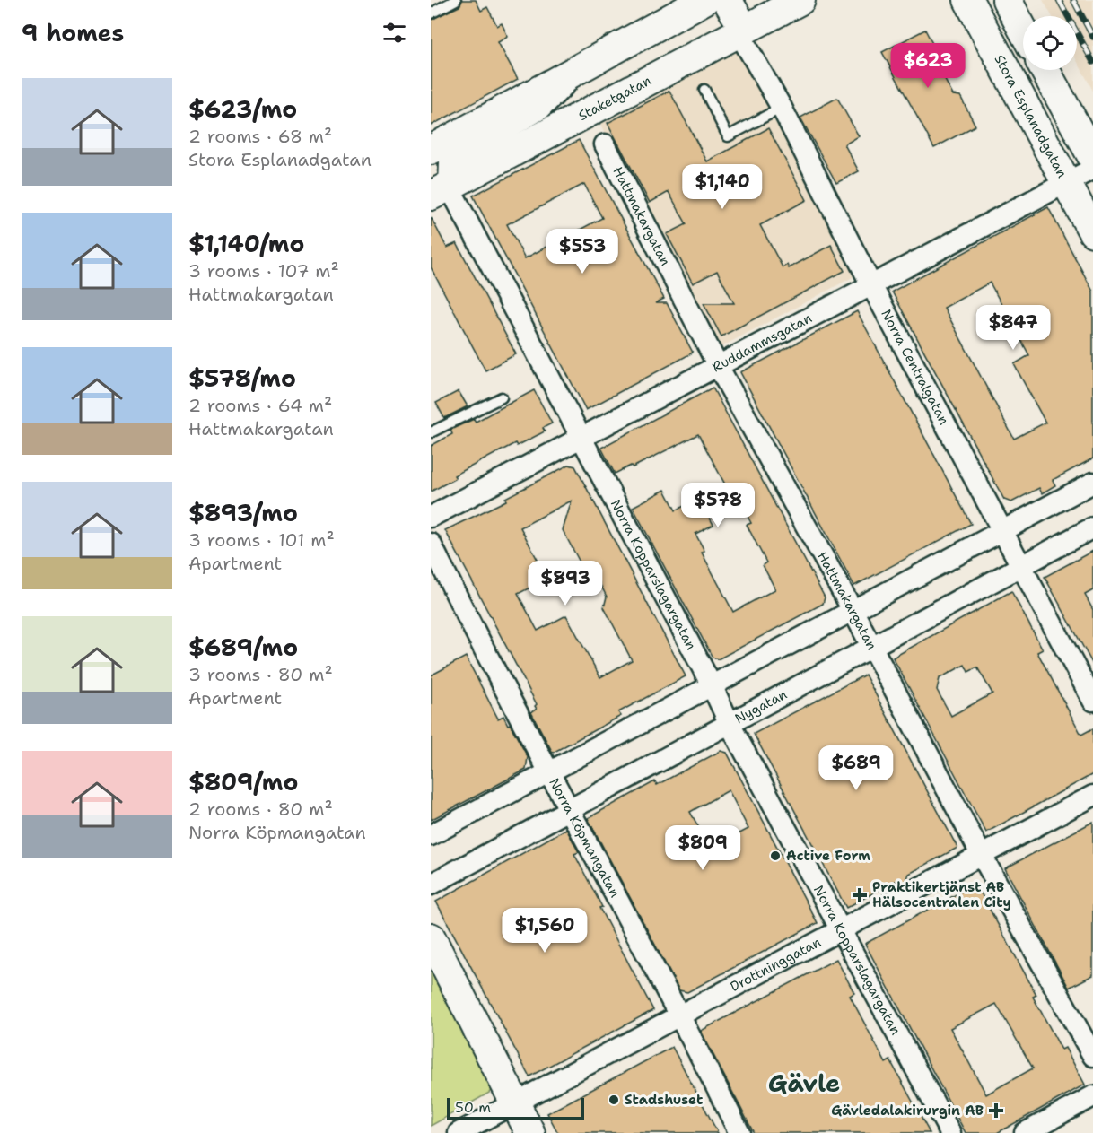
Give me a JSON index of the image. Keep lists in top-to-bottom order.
{
  "streets": {
    "main road": ["Staketgatan", "Stora Esplanadgatan", "Norra Centralgatan"],
    "street": [
      "Hattmakargatan",
      "Ruddammsgatan",
      "Norra Kopparslagargatan",
      "Nygatan",
      "Norra Köpmangatan",
      "Drottninggatan"
    ]
  },
  "crossings": [
    ["Staketgatan", "Norra Centralgatan"],
    ["Staketgatan", "Norra Kopparslagargatan"],
    ["Stora Esplanadgatan", "Ruddammsgatan"],
    ["Hattmakargatan", "Ruddammsgatan"],
    ["Hattmakargatan", "Nygatan"],
    ["Hattmakargatan", "Drottninggatan"],
    ["Ruddammsgatan", "Norra Centralgatan"],
    ["Ruddammsgatan", "Norra Kopparslagargatan"],
    ["Norra Centralgatan", "Nygatan"],
    ["Norra Kopparslagargatan", "Nygatan"],
    ["Norra Kopparslagargatan", "Drottninggatan"],
    ["Nygatan", "Norra Köpmangatan"],
    ["Norra Köpmangatan", "Drottninggatan"]
  ],
  "districts": ["Gävle"],
  "places": {
    "other": ["Active Form", "Stadshuset"],
    "health": ["Praktikertjänst AB Hälsocentralen City", "Gävledalakirurgin AB"]
  },
  "scale_bar": "50 m",
  "page": {
    "heading": "9 homes",
    "price": [
      "$623",
      "$1,140",
      "$553",
      "$847",
      "$578",
      "$893",
      "$689",
      "$809",
      "$1,560"
    ],
    "list": [
      {
        "name": "$623/mo",
        "note": "2 rooms · 68 m² · Stora Esplanadgatan"
      },
      {
        "name": "$1,140/mo",
        "note": "3 rooms · 107 m² · Hattmakargatan"
      },
      {
        "name": "$578/mo",
        "note": "2 rooms · 64 m² · Hattmakargatan"
      },
      {
        "name": "$893/mo",
        "note": "3 rooms · 101 m² · Apartment"
      },
      {
        "name": "$689/mo",
        "note": "3 rooms · 80 m² · Apartment"
      },
      {
        "name": "$809/mo",
        "note": "2 rooms · 80 m² · Norra Köpmangatan"
      }
    ],
    "scale": "50 m"
  }
}
